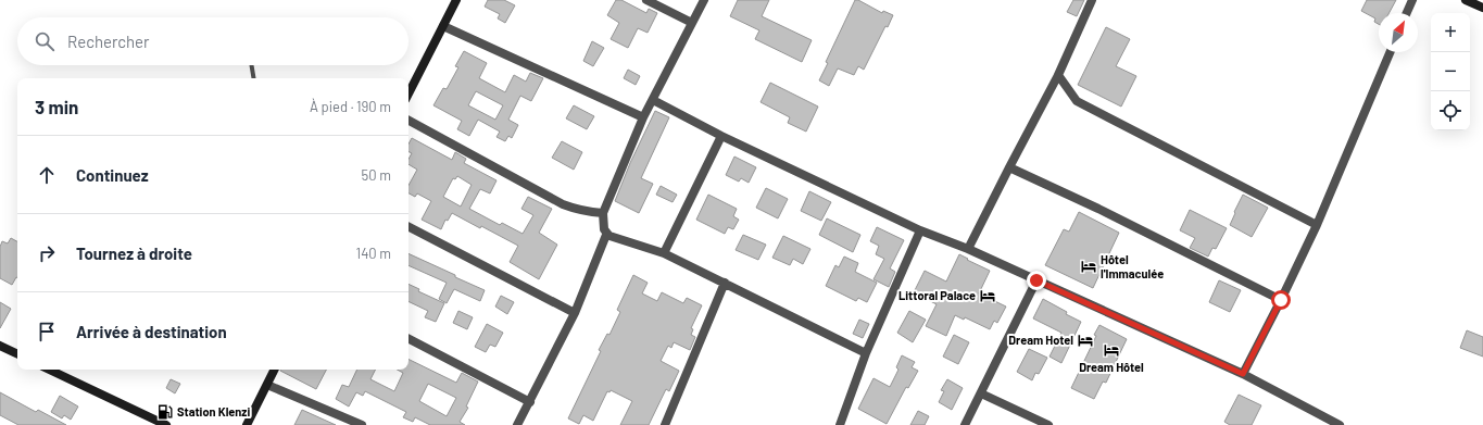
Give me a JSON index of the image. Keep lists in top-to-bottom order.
{
  "places": {
    "hotel": [
      "Hôtel l'Immaculée",
      "Littoral Palace",
      "Dream Hotel",
      "Dream Hôtel"
    ],
    "fuel station": ["Station Klenzi"]
  },
  "north": "top right",
  "page": {
    "map_buttons": ["+", "−"],
    "search": "Rechercher",
    "heading": ["3 min", "À pied · 190 m"],
    "list": [
      ["Continuez", "50 m"],
      ["Tournez à droite", "140 m"],
      "Arrivée à destination"
    ]
  }
}
